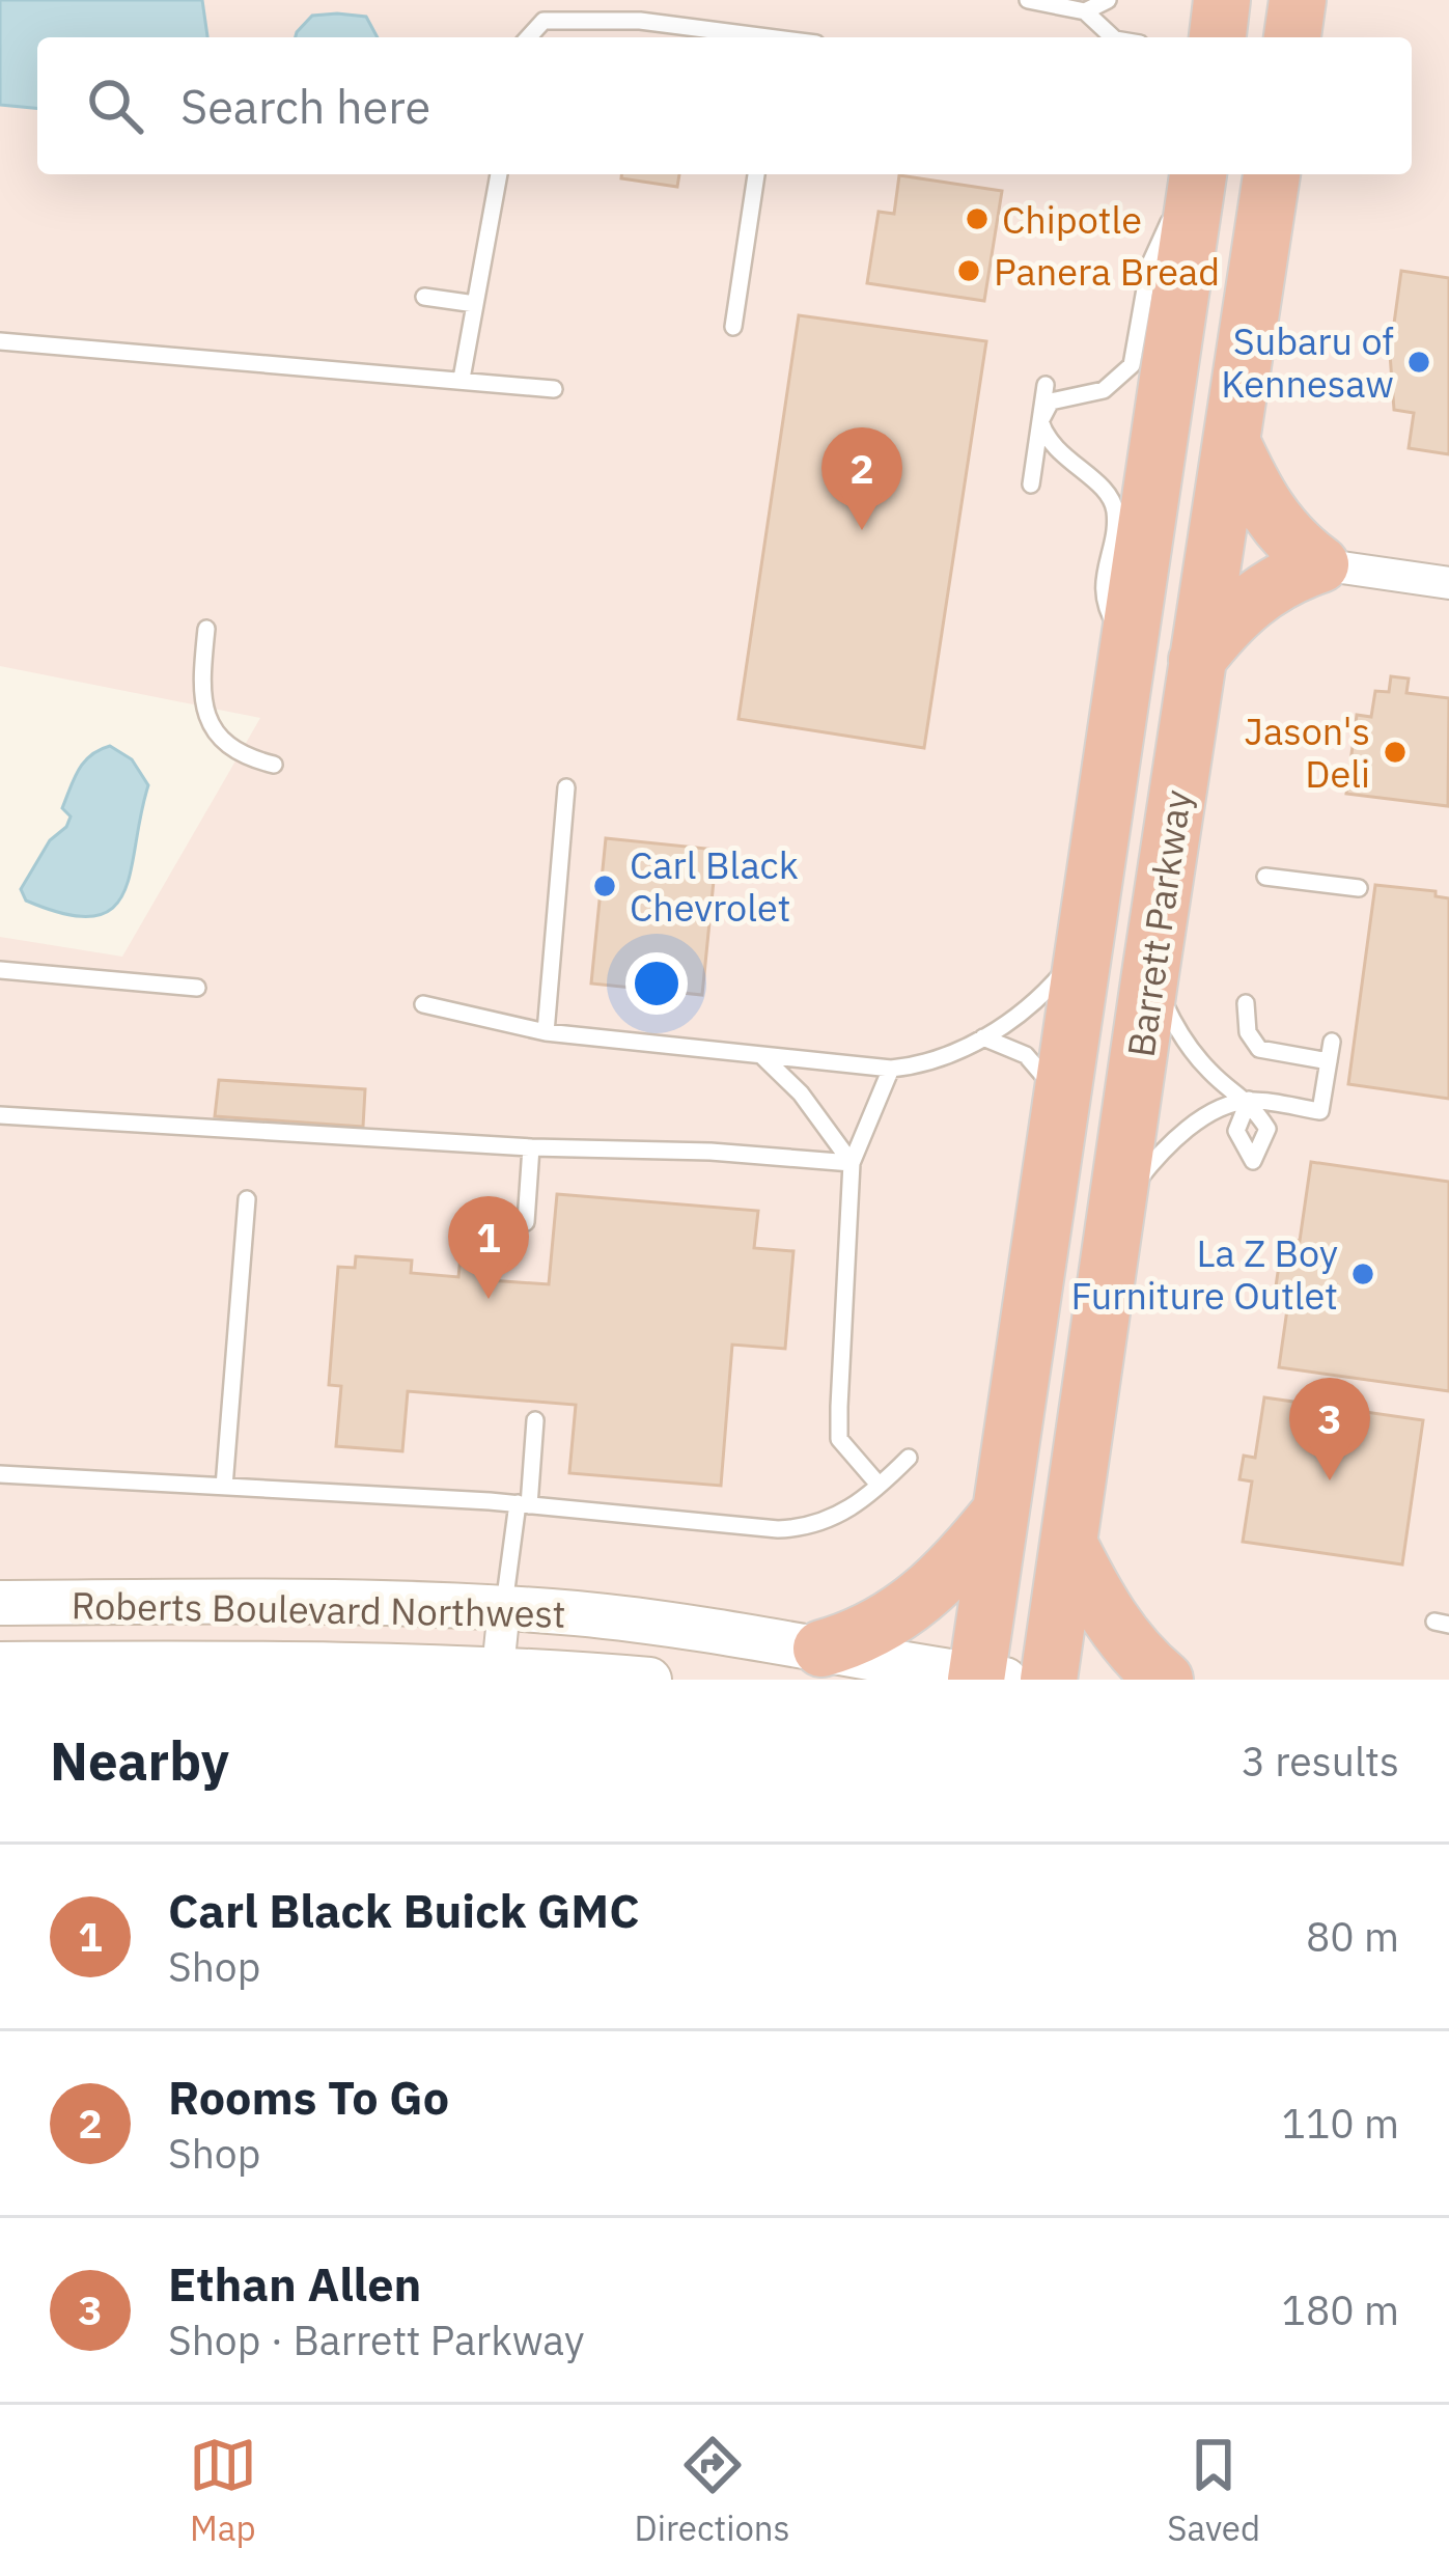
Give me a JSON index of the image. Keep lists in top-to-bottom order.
{
  "streets": {
    "highway": ["Barrett Parkway"],
    "street": ["Roberts Boulevard Northwest"]
  },
  "crossings": [
    ["Barrett Parkway", "Roberts Boulevard Northwest"]
  ],
  "places": [
    "Chipotle",
    "Panera Bread",
    "Subaru of Kennesaw",
    "Jason's Deli",
    "Carl Black Chevrolet",
    "La Z Boy Furniture Outlet"
  ],
  "page": {
    "search": "Search here",
    "pins": ["2", "1", "3"],
    "heading": ["Nearby", "3 results"],
    "list": [
      {
        "mark": "1",
        "name": "Carl Black Buick GMC",
        "note": "Shop",
        "value": "80 m"
      },
      {
        "mark": "2",
        "name": "Rooms To Go",
        "note": "Shop",
        "value": "110 m"
      },
      {
        "mark": "3",
        "name": "Ethan Allen",
        "note": "Shop · Barrett Parkway",
        "value": "180 m"
      }
    ],
    "nav": ["Map", "Directions", "Saved"]
  }
}
